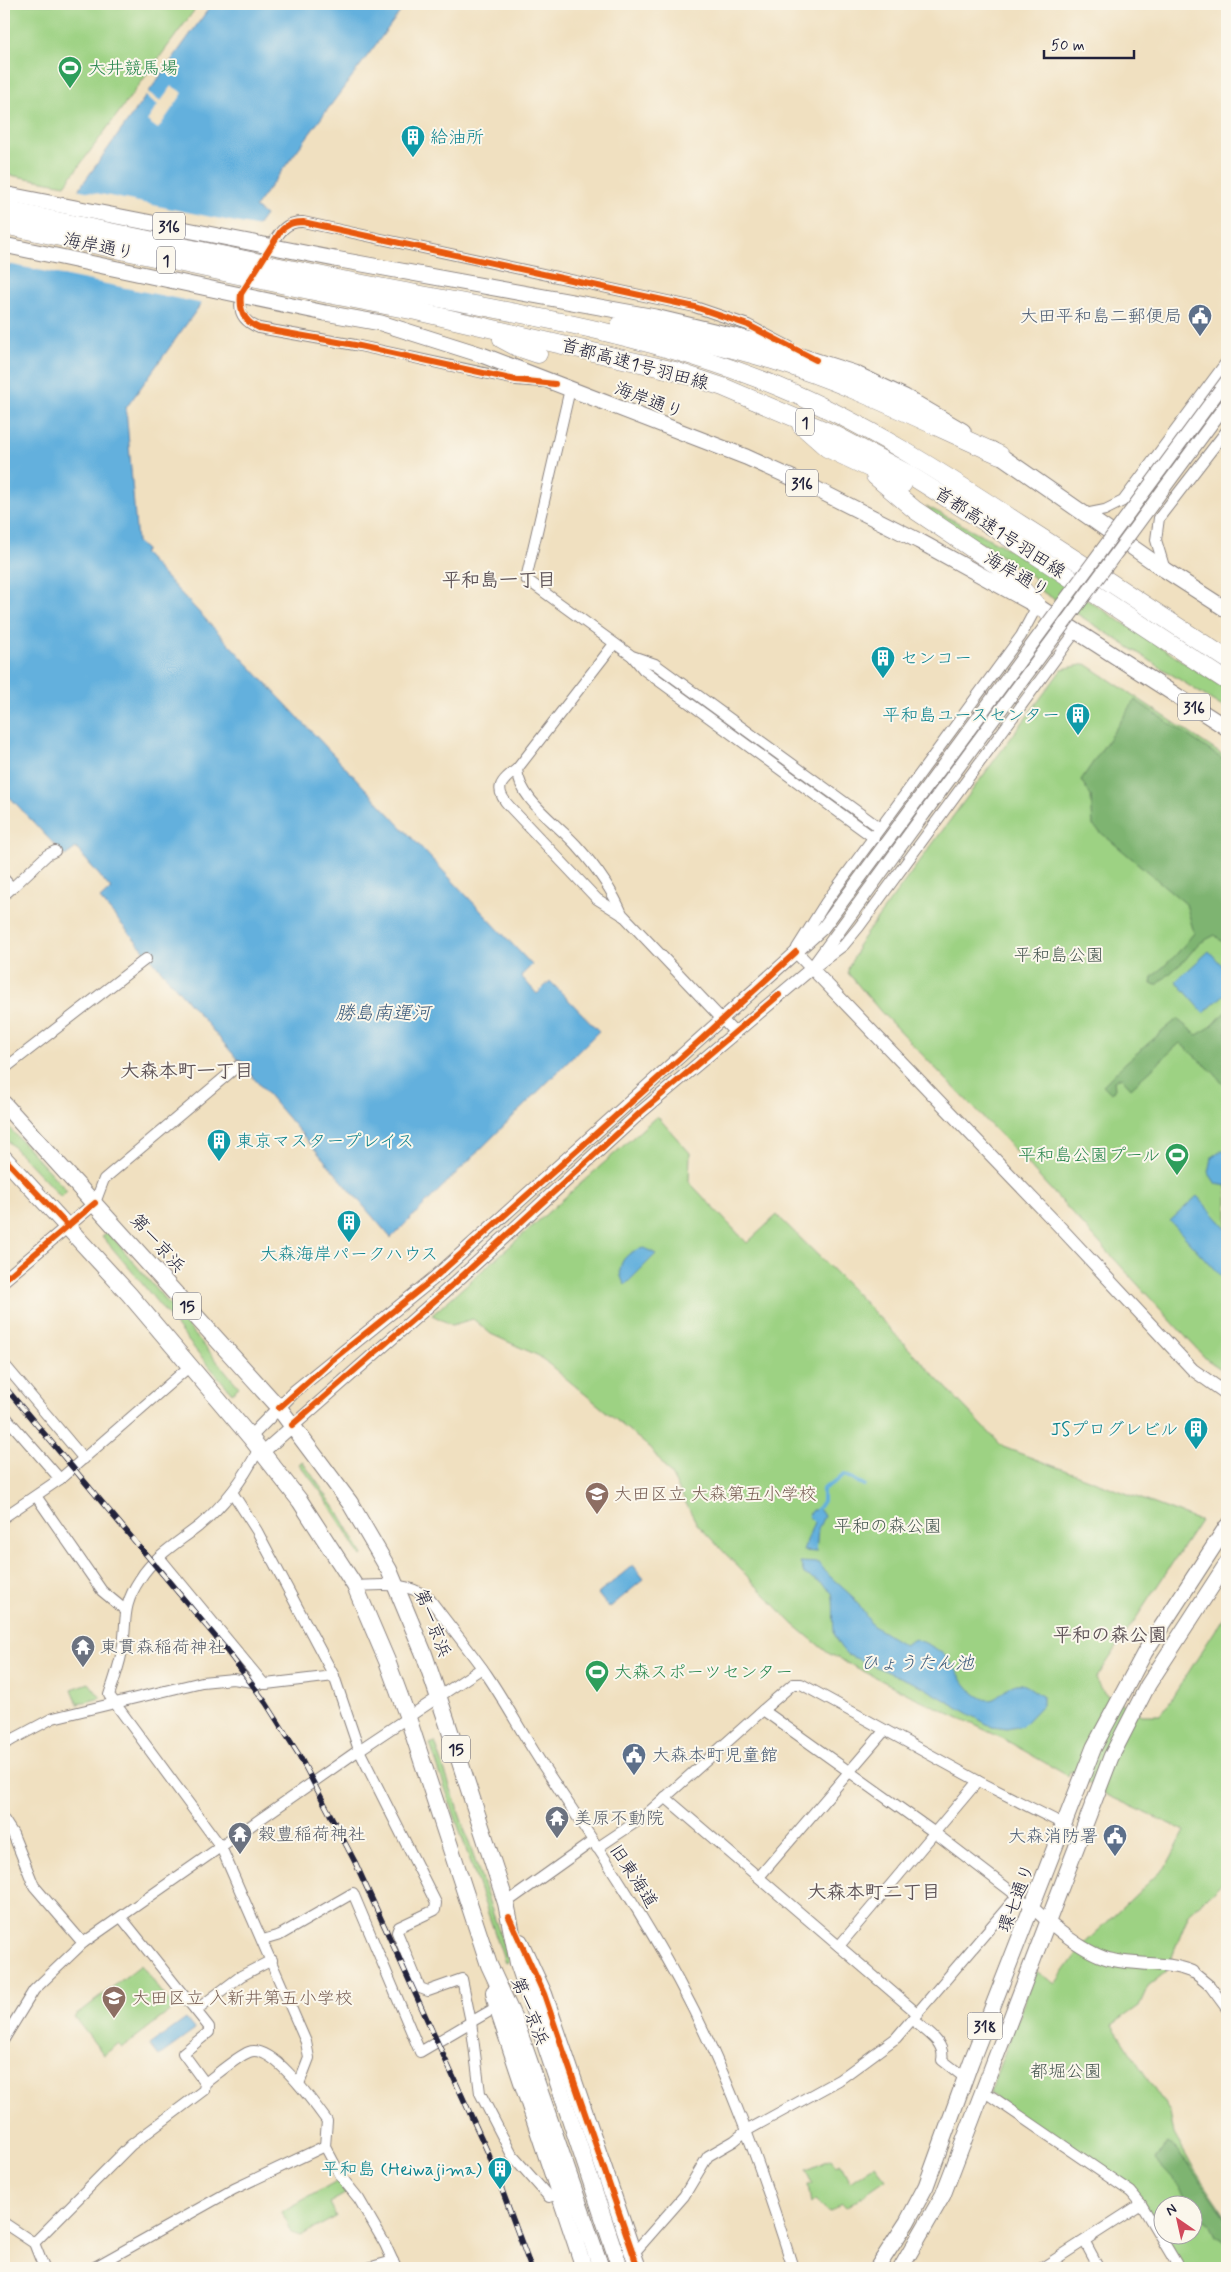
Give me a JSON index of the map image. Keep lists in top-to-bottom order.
{
  "streets": {
    "highway": [
      "1",
      "首都高速1号羽田線",
      "第一京浜",
      "15"
    ],
    "main road": [
      "316",
      "海岸通り",
      "環七通り",
      "318"
    ],
    "street": ["旧東海道"]
  },
  "crossings": [
    ["海岸通り", "1"],
    ["1", "首都高速1号羽田線"],
    ["第一京浜", "15"],
    ["第一京浜", "旧東海道"]
  ],
  "districts": [
    "平和島一丁目",
    "大森本町一丁目",
    "平和の森公園",
    "大森本町二丁目"
  ],
  "water": ["勝島南運河", "ひょうたん池"],
  "parks": ["平和島公園", "平和の森公園", "都堀公園"],
  "places": {
    "sports": ["大井競馬場", "平和島公園プール", "大森スポーツセンター"],
    "building": [
      "給油所",
      "センコー",
      "平和島ユースセンター",
      "東京マスタープレイス",
      "大森海岸パークハウス",
      "JSプログレビル",
      "平和島 (Heiwajima)"
    ],
    "public building": ["大田平和島二郵便局", "大森本町児童館", "大森消防署"],
    "school or university": ["大田区立 大森第五小学校", "大田区立 入新井第五小学校"],
    "temple": ["東貫森稲荷神社", "美原不動院", "穀豊稲荷神社"]
  },
  "scale_bar": "50 m",
  "north": "top left"
}
